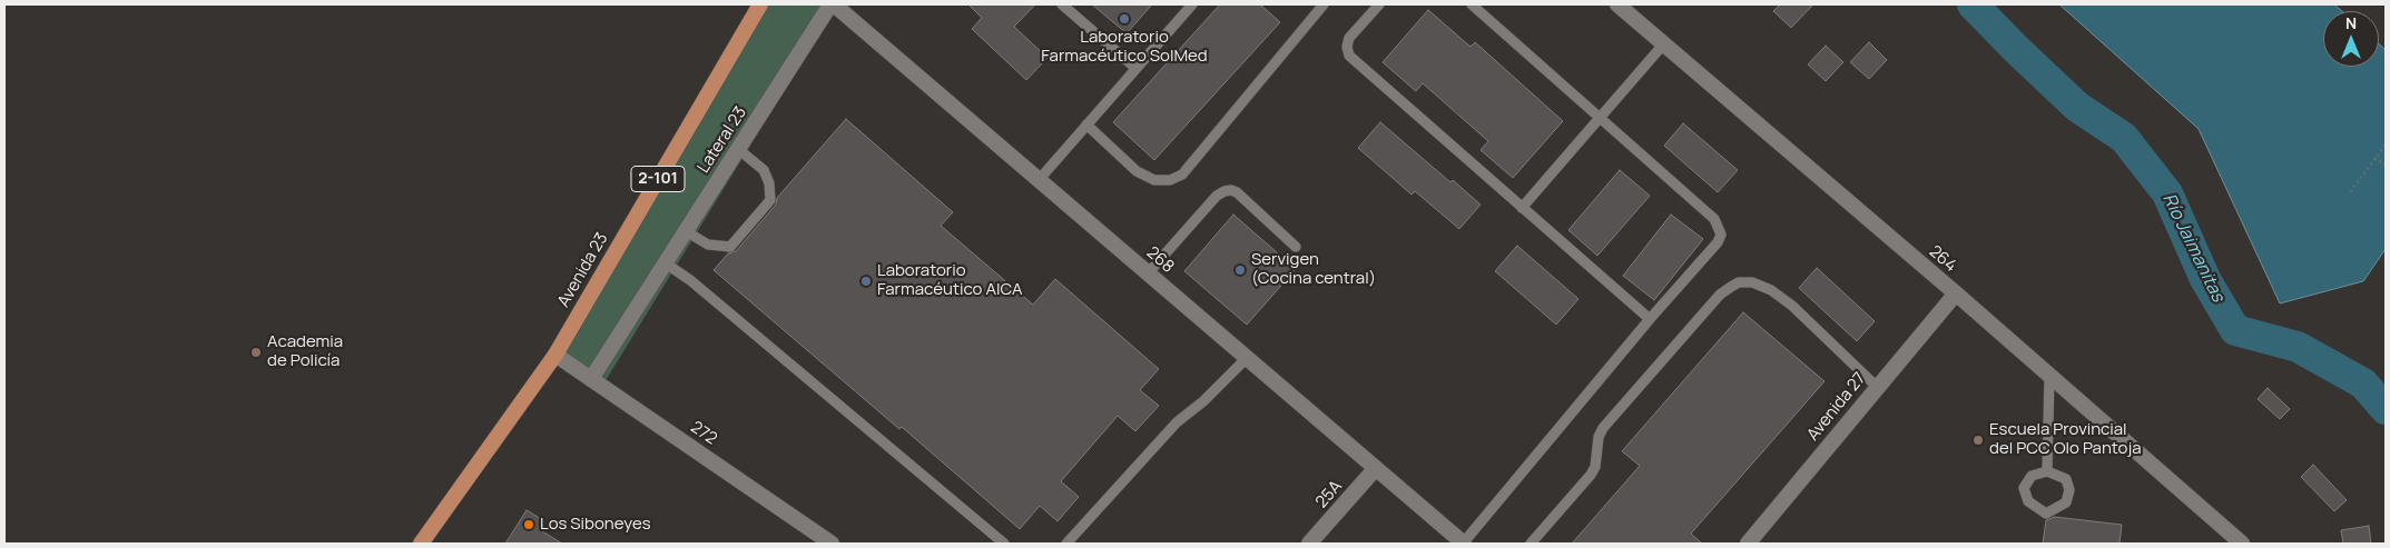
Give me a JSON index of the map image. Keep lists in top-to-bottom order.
{
  "streets": {
    "main road": ["2-101", "Avenida 23"],
    "street": [
      "Lateral 23",
      "264",
      "268",
      "Avenida 27",
      "272",
      "25A"
    ]
  },
  "crossings": [
    ["Lateral 23", "268"],
    ["Lateral 23", "272"],
    ["264", "Avenida 27"],
    ["268", "25A"],
    ["Avenida 23", "272"]
  ],
  "water": ["Río Jaimanitas"],
  "places": [
    "Laboratorio Farmacéutico SolMed",
    "Servigen (Cocina central)",
    "Laboratorio Farmacéutico AICA",
    "Academia de Policía",
    "Escuela Provincial del PCC Olo Pantoja",
    "Los Siboneyes"
  ],
  "north": "top"
}
